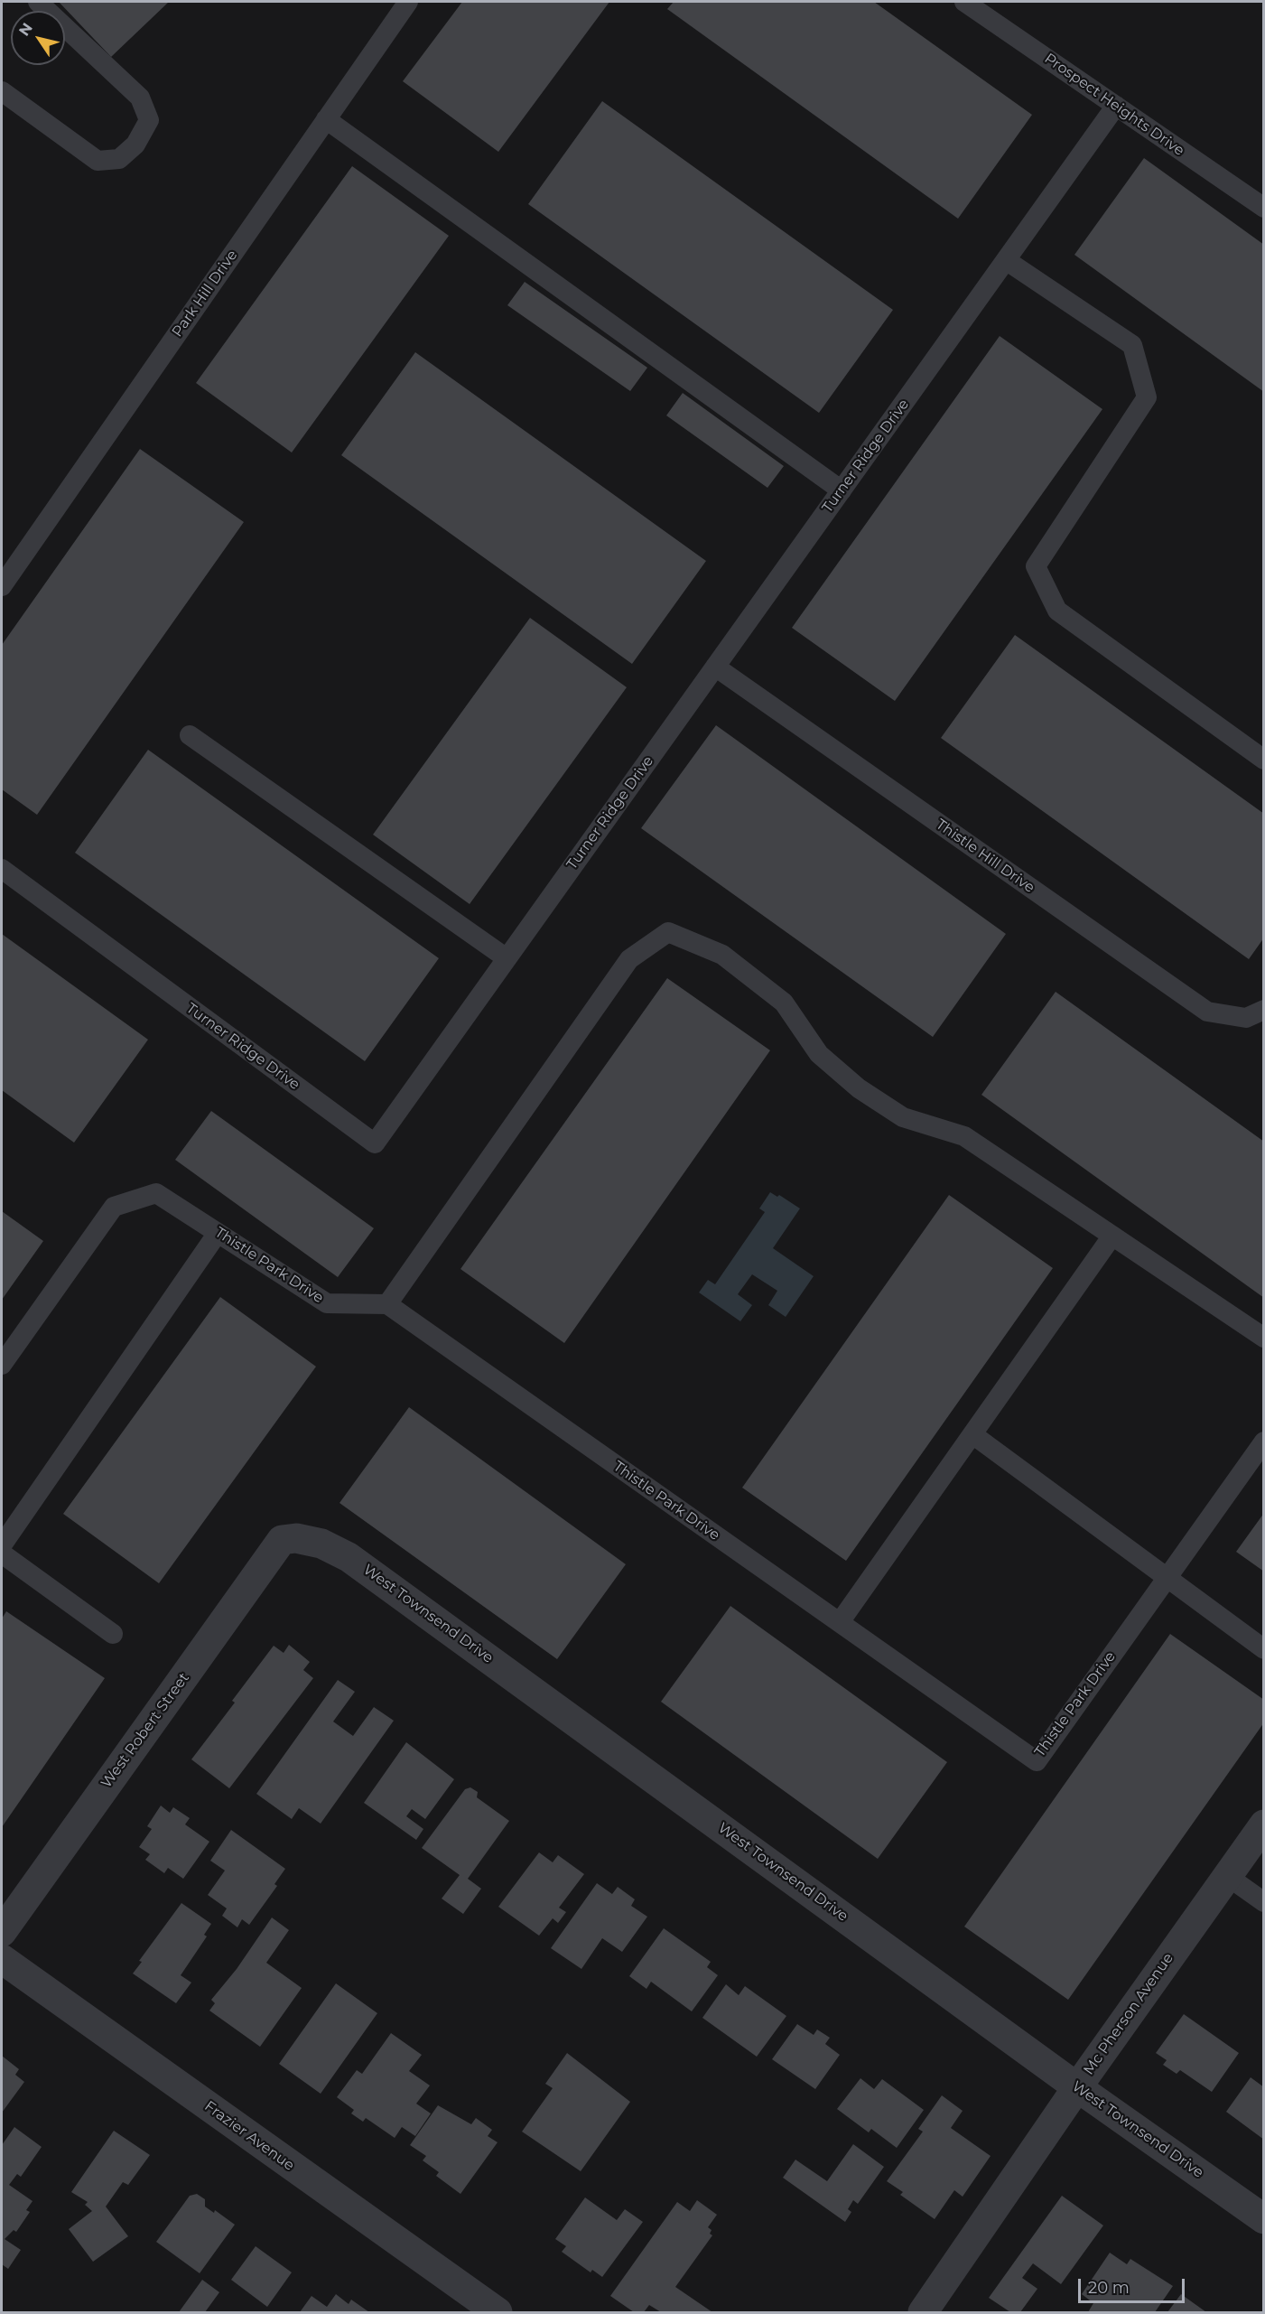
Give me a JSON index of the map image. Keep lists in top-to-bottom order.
{
  "streets": {
    "street": [
      "West Townsend Drive",
      "West Robert Street",
      "Mc Pherson Avenue",
      "Frazier Avenue"
    ],
    "lane": [
      "Prospect Heights Drive",
      "Park Hill Drive",
      "Turner Ridge Drive",
      "Thistle Hill Drive",
      "Thistle Park Drive"
    ]
  },
  "crossings": [
    ["Prospect Heights Drive", "Turner Ridge Drive"],
    ["Turner Ridge Drive", "Thistle Hill Drive"],
    ["West Townsend Drive", "West Robert Street"],
    ["West Townsend Drive", "Mc Pherson Avenue"]
  ],
  "scale_bar": "20 m",
  "north": "top left"
}
